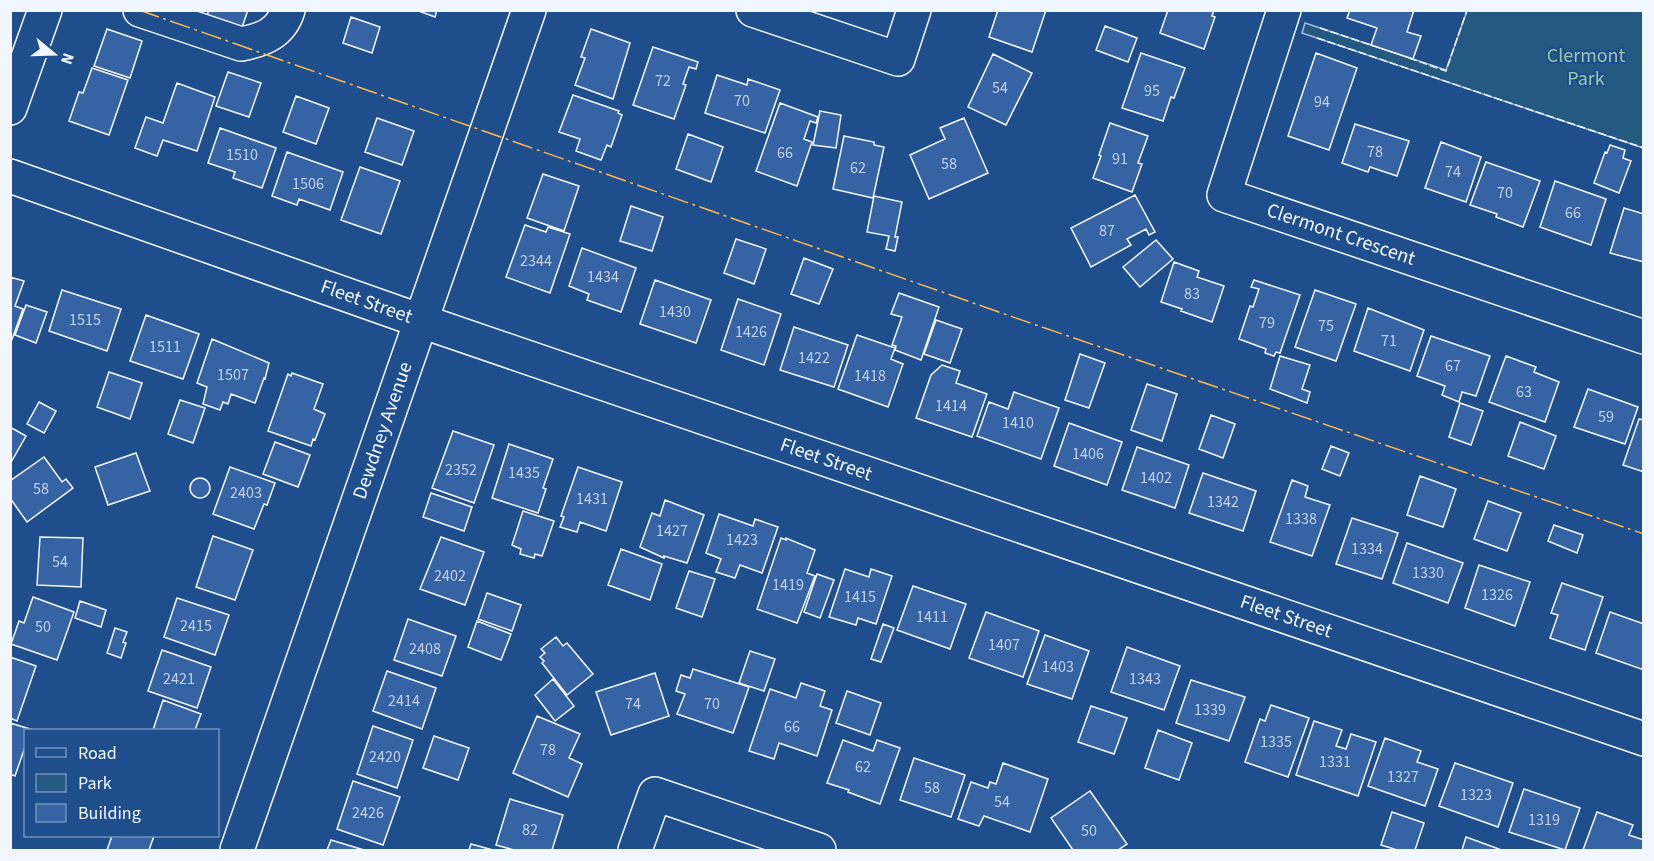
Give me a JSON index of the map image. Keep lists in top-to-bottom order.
{
  "streets": {
    "street": ["Clermont Crescent", "Fleet Street", "Dewdney Avenue"]
  },
  "crossings": [
    ["Fleet Street", "Dewdney Avenue"]
  ],
  "parks": ["Clermont Park"],
  "house_numbers": [
    "72",
    "54",
    "95",
    "70",
    "94",
    "78",
    "66",
    "1510",
    "91",
    "58",
    "62",
    "74",
    "1506",
    "70",
    "66",
    "87",
    "2344",
    "1434",
    "83",
    "1430",
    "1515",
    "79",
    "75",
    "1426",
    "71",
    "1511",
    "1422",
    "67",
    "1507",
    "1418",
    "63",
    "1414",
    "59",
    "1410",
    "1406",
    "2352",
    "1435",
    "1402",
    "58",
    "2403",
    "1431",
    "1342",
    "1338",
    "1427",
    "1423",
    "1334",
    "54",
    "1330",
    "2402",
    "1419",
    "1326",
    "1415",
    "1411",
    "2415",
    "50",
    "1407",
    "2408",
    "1403",
    "2421",
    "1343",
    "2414",
    "74",
    "70",
    "1339",
    "66",
    "1335",
    "78",
    "2420",
    "1331",
    "62",
    "1327",
    "58",
    "1323",
    "54",
    "2426",
    "1319",
    "82",
    "50"
  ],
  "legend": ["Road", "Park", "Building"],
  "north": "right"
}
